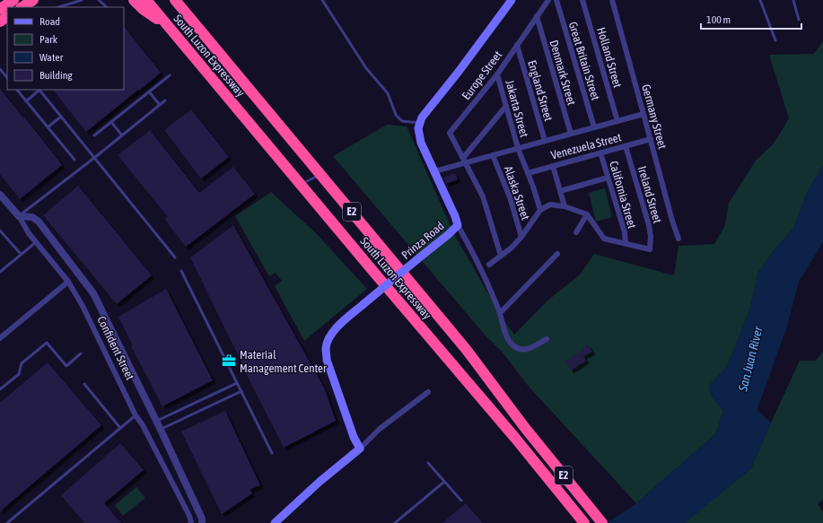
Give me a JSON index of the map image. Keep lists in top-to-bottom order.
{
  "streets": {
    "highway": ["South Luzon Expressway", "E2"],
    "main road": ["Prinza Road"],
    "street": [
      "Holland Street",
      "Great Britain Street",
      "Denmark Street",
      "Europe Street",
      "England Street",
      "Jakarta Street",
      "Germany Street",
      "Venezuela Street",
      "Alaska Street",
      "California Street",
      "Ireland Street",
      "Confident Street"
    ]
  },
  "crossings": [
    ["Denmark Street", "Europe Street"],
    ["Europe Street", "England Street"],
    ["Europe Street", "Jakarta Street"],
    ["Jakarta Street", "Venezuela Street"],
    ["Germany Street", "Venezuela Street"],
    ["Venezuela Street", "California Street"],
    ["Venezuela Street", "Ireland Street"],
    ["California Street", "Ireland Street"]
  ],
  "water": ["San Juan River"],
  "places": {
    "office": ["Material Management Center"]
  },
  "legend": [
    "Road",
    "Park",
    "Water",
    "Building"
  ],
  "scale_bar": "100 m"
}
